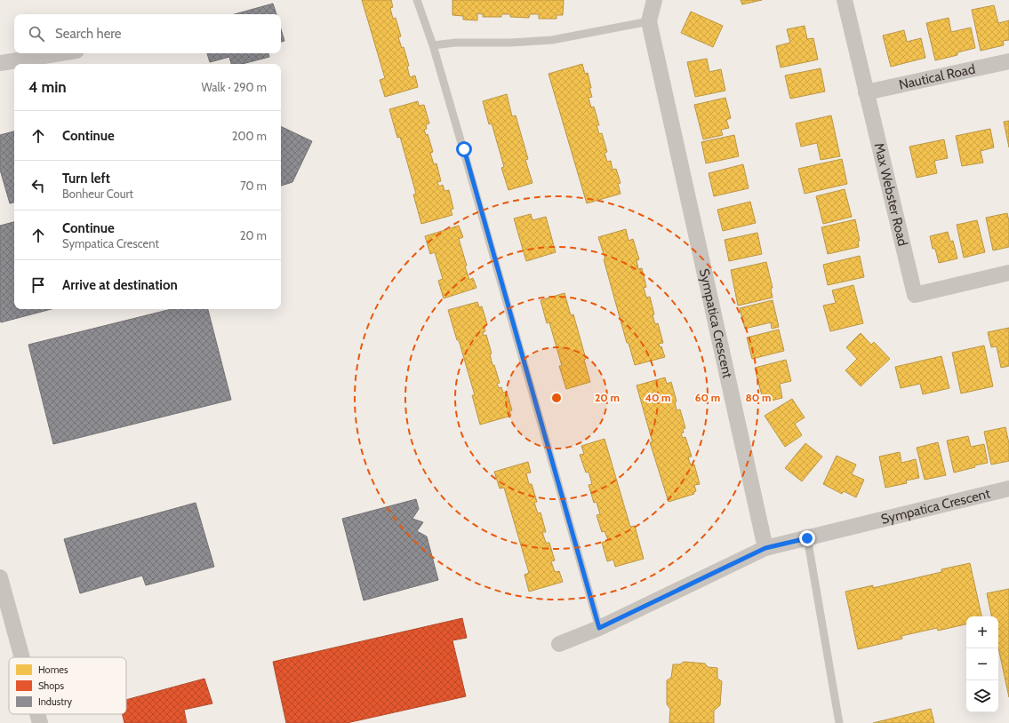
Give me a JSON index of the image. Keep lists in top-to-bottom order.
{
  "streets": {
    "street": ["Nautical Road", "Max Webster Road", "Sympatica Crescent"]
  },
  "crossings": [
    ["Nautical Road", "Max Webster Road"]
  ],
  "legend": ["Homes", "Shops", "Industry"],
  "page": {
    "search": "Search here",
    "heading": ["4 min", "Walk · 290 m"],
    "list": [
      ["Continue", "200 m"],
      ["Turn left", "Bonheur Court", "70 m"],
      ["Continue", "Sympatica Crescent", "20 m"],
      "Arrive at destination"
    ],
    "map_buttons": ["+", "−"]
  },
  "rings": [
    "20 m",
    "40 m",
    "60 m",
    "80 m"
  ]
}
